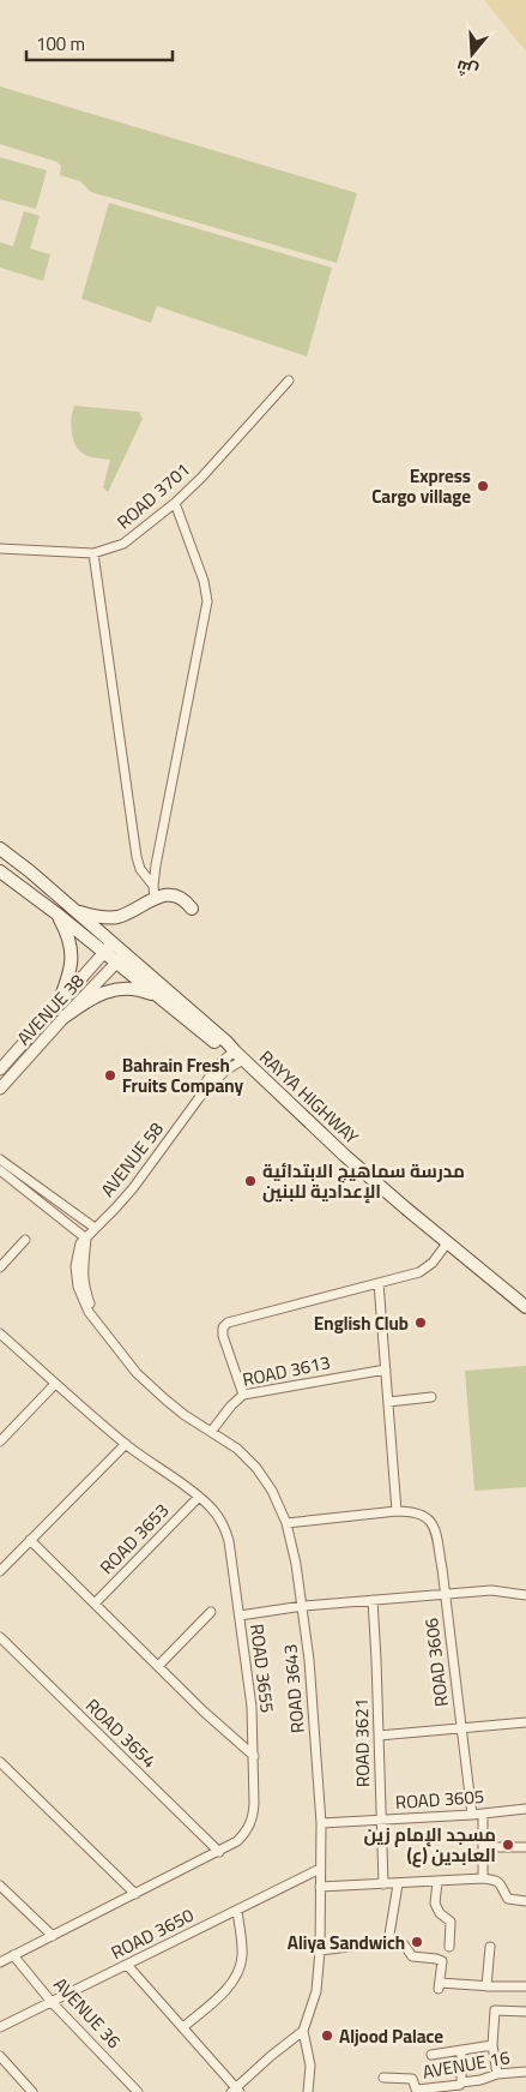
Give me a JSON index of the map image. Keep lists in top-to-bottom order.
{
  "streets": {
    "main road": ["RAYYA HIGHWAY"],
    "street": [
      "ROAD 3701",
      "AVENUE 38",
      "AVENUE 58",
      "ROAD 3613",
      "ROAD 3653",
      "ROAD 3606",
      "ROAD 3655",
      "ROAD 3643",
      "ROAD 3654",
      "ROAD 3621",
      "ROAD 3605",
      "ROAD 3650",
      "AVENUE 36",
      "AVENUE 16"
    ]
  },
  "crossings": [
    ["AVENUE 38", "RAYYA HIGHWAY"],
    ["RAYYA HIGHWAY", "AVENUE 58"],
    ["AVENUE 58", "ROAD 3643"],
    ["ROAD 3613", "ROAD 3643"],
    ["ROAD 3653", "ROAD 3655"],
    ["ROAD 3606", "ROAD 3621"],
    ["ROAD 3606", "ROAD 3605"],
    ["ROAD 3655", "ROAD 3654"],
    ["ROAD 3655", "AVENUE 36"],
    ["ROAD 3643", "ROAD 3605"],
    ["ROAD 3643", "ROAD 3650"],
    ["ROAD 3621", "ROAD 3605"],
    ["ROAD 3650", "AVENUE 36"]
  ],
  "places": [
    "Express Cargo village",
    "Bahrain Fresh Fruits Company",
    "مدرسة سماهيج الابتدائية الإعدادية للبنين",
    "English Club",
    "مسجد الإمام زين العابدين (ع)",
    "Aliya Sandwich",
    "Aljood Palace"
  ],
  "scale_bar": "100 m",
  "north": "bottom"
}
